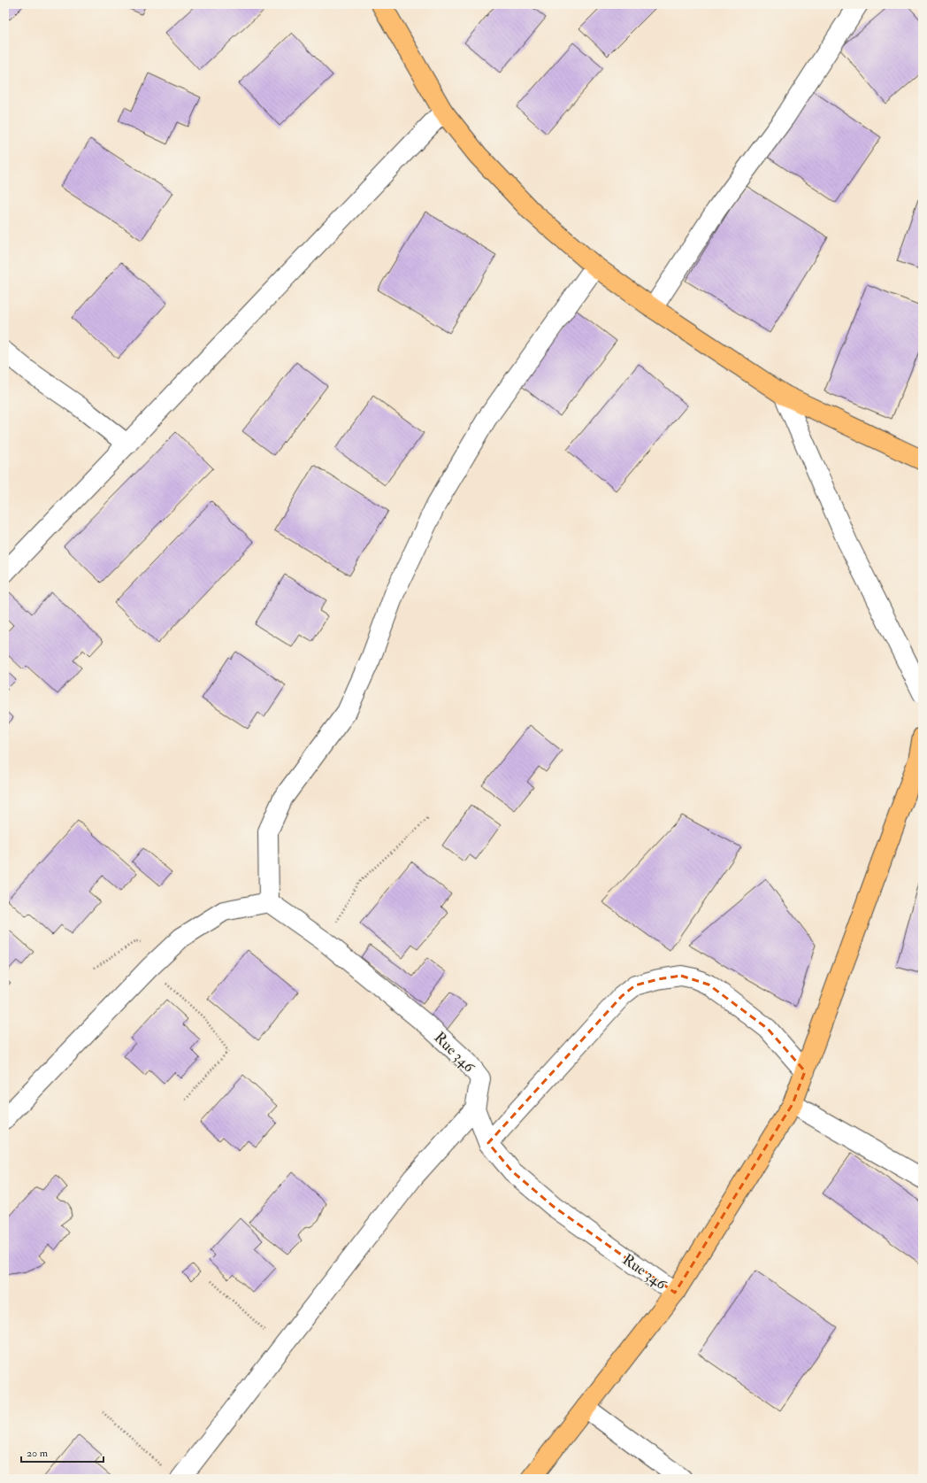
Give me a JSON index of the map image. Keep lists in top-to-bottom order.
{
  "streets": {
    "street": ["Rue 346"]
  },
  "scale_bar": "20 m"
}
